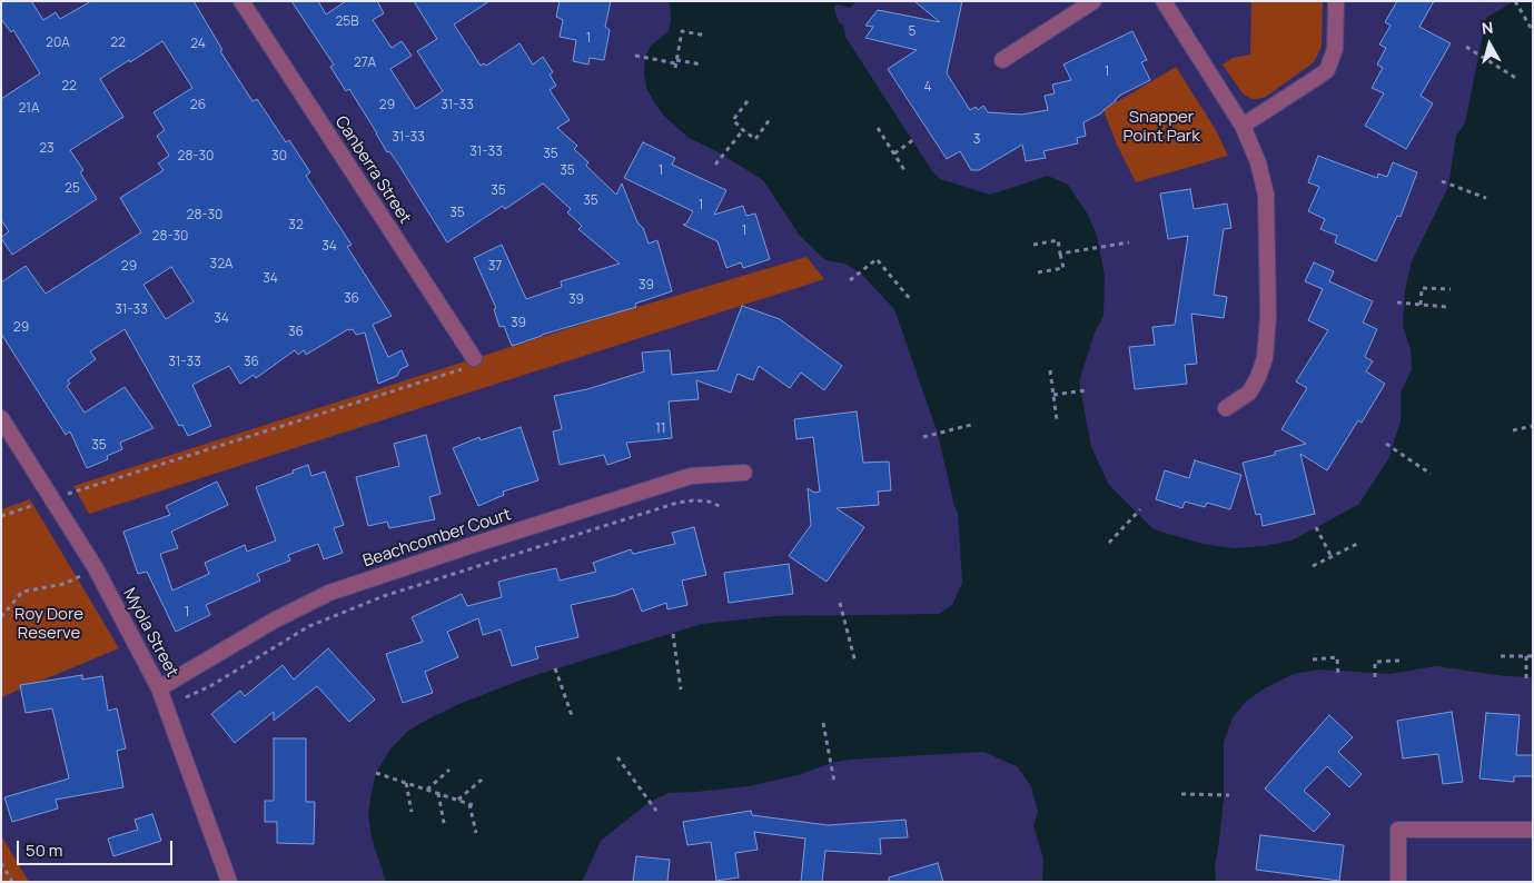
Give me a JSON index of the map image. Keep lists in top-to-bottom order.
{
  "streets": {
    "street": ["Canberra Street", "Beachcomber Court", "Myola Street"]
  },
  "crossings": [
    ["Beachcomber Court", "Myola Street"]
  ],
  "parks": ["Snapper Point Park", "Roy Dore Reserve"],
  "house_numbers": [
    "25B",
    "5",
    "1",
    "20A",
    "22",
    "24",
    "27A",
    "1",
    "22",
    "4",
    "26",
    "29",
    "31-33",
    "21A",
    "31-33",
    "3",
    "23",
    "31-33",
    "35",
    "28-30",
    "30",
    "35",
    "1",
    "25",
    "35",
    "35",
    "1",
    "35",
    "28-30",
    "32",
    "1",
    "28-30",
    "34",
    "32A",
    "29",
    "37",
    "34",
    "39",
    "36",
    "39",
    "31-33",
    "34",
    "39",
    "29",
    "36",
    "31-33",
    "36",
    "11",
    "35",
    "1"
  ],
  "scale_bar": "50 m",
  "north": "top"
}
